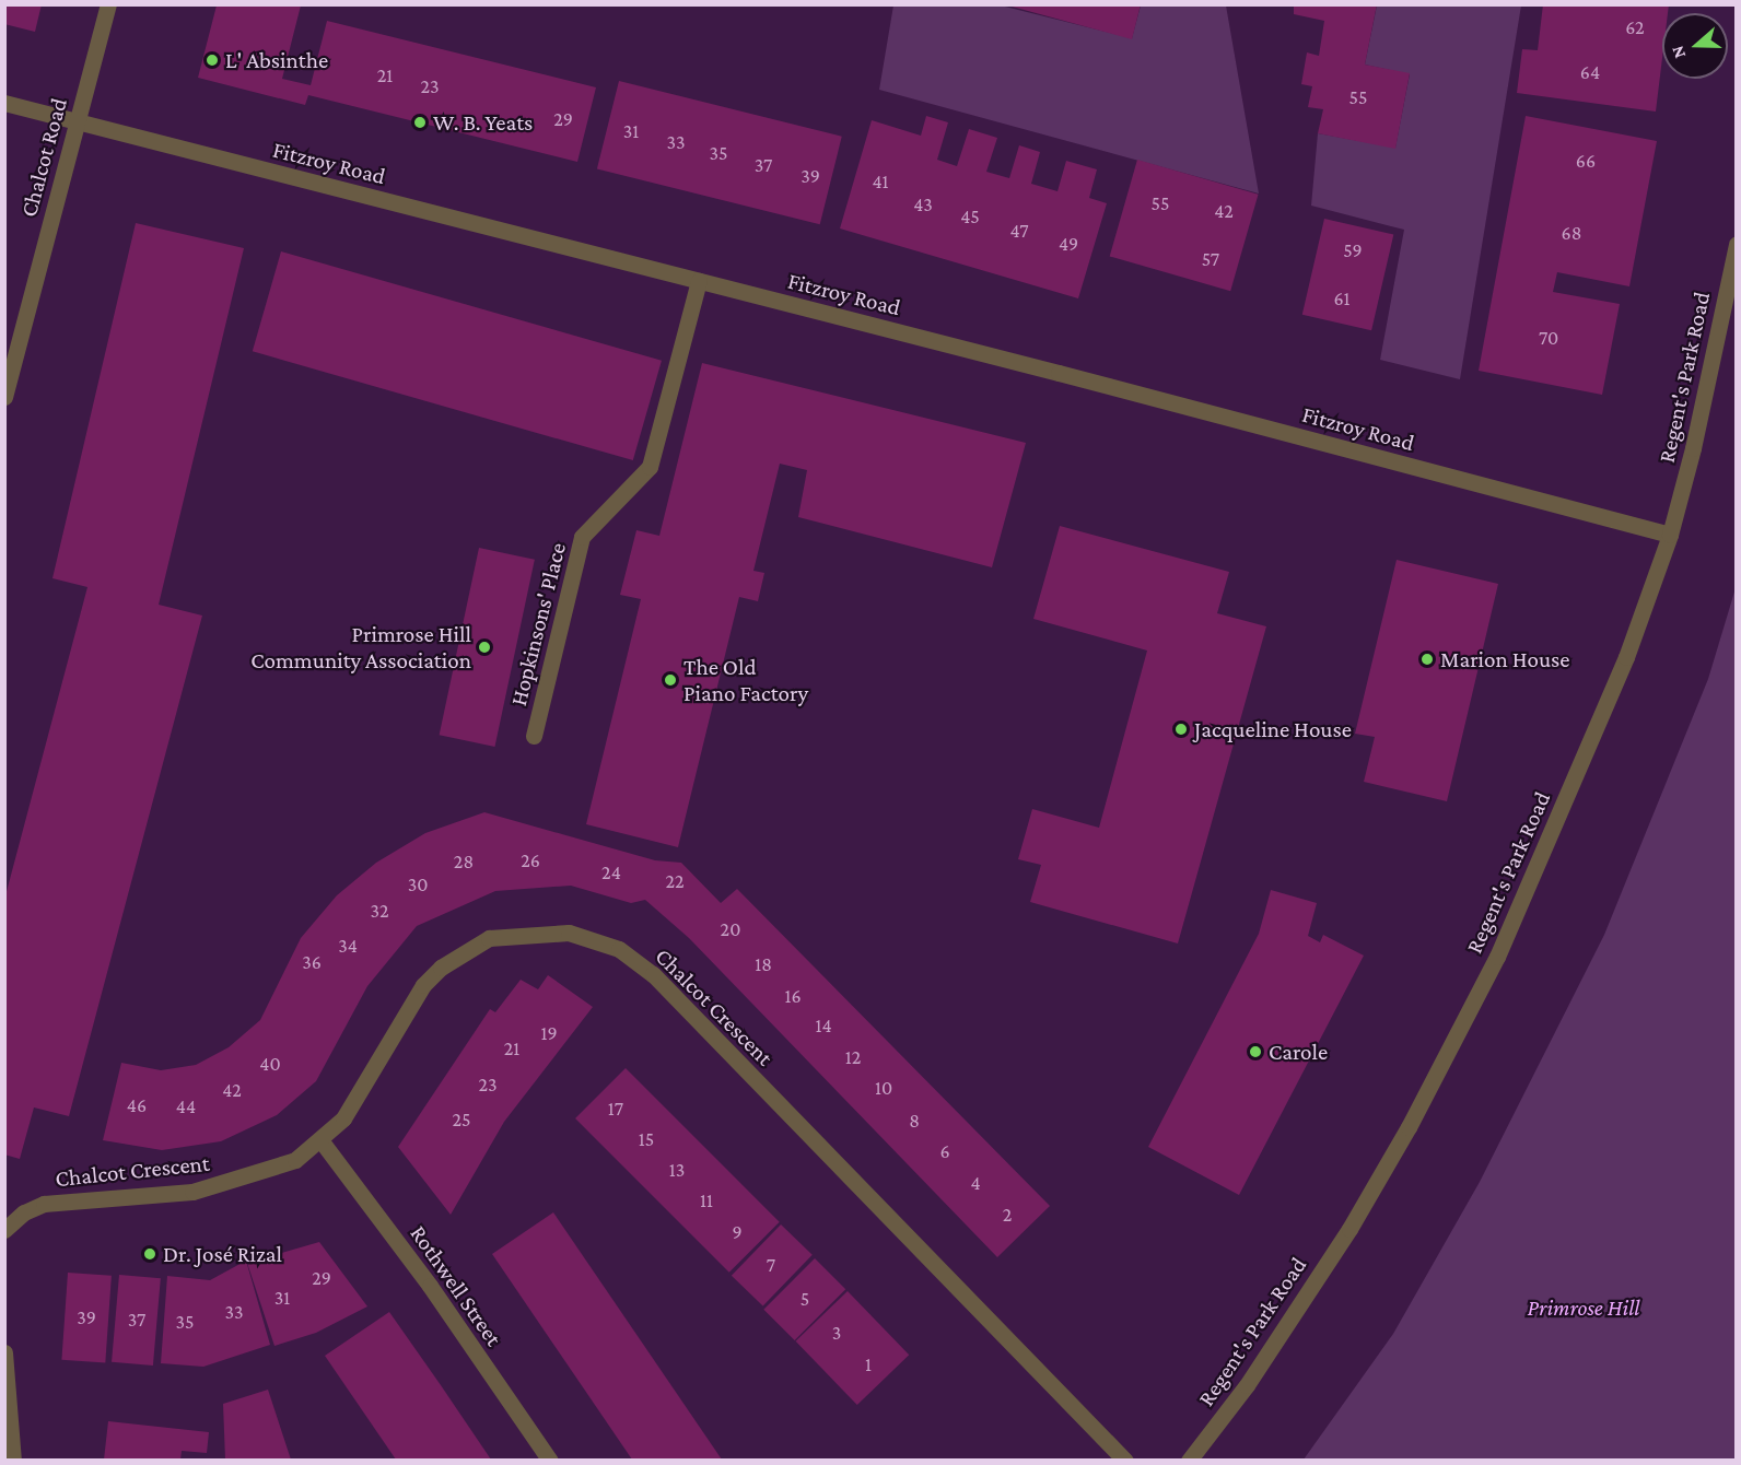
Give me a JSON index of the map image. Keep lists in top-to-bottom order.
{
  "streets": {
    "street": [
      "Chalcot Road",
      "Fitzroy Road",
      "Regent's Park Road",
      "Hopkinsons' Place",
      "Chalcot Crescent",
      "Rothwell Street"
    ]
  },
  "crossings": [
    ["Chalcot Road", "Fitzroy Road"],
    ["Fitzroy Road", "Regent's Park Road"],
    ["Fitzroy Road", "Hopkinsons' Place"],
    ["Chalcot Crescent", "Rothwell Street"]
  ],
  "parks": ["Primrose Hill"],
  "places": [
    "L' Absinthe",
    "W. B. Yeats",
    "Primrose Hill Community Association",
    "Marion House",
    "The Old Piano Factory",
    "Jacqueline House",
    "Carole",
    "Dr. José Rizal"
  ],
  "house_numbers": [
    "62",
    "64",
    "21",
    "23",
    "55",
    "29",
    "31",
    "33",
    "35",
    "66",
    "37",
    "39",
    "41",
    "55",
    "43",
    "42",
    "45",
    "47",
    "68",
    "49",
    "59",
    "57",
    "61",
    "70",
    "26",
    "28",
    "24",
    "22",
    "30",
    "32",
    "20",
    "34",
    "36",
    "18",
    "16",
    "14",
    "19",
    "21",
    "12",
    "40",
    "23",
    "10",
    "42",
    "46",
    "44",
    "17",
    "25",
    "8",
    "15",
    "6",
    "13",
    "4",
    "11",
    "2",
    "9",
    "7",
    "29",
    "31",
    "5",
    "33",
    "39",
    "37",
    "35",
    "3",
    "1"
  ],
  "north": "left"
}
